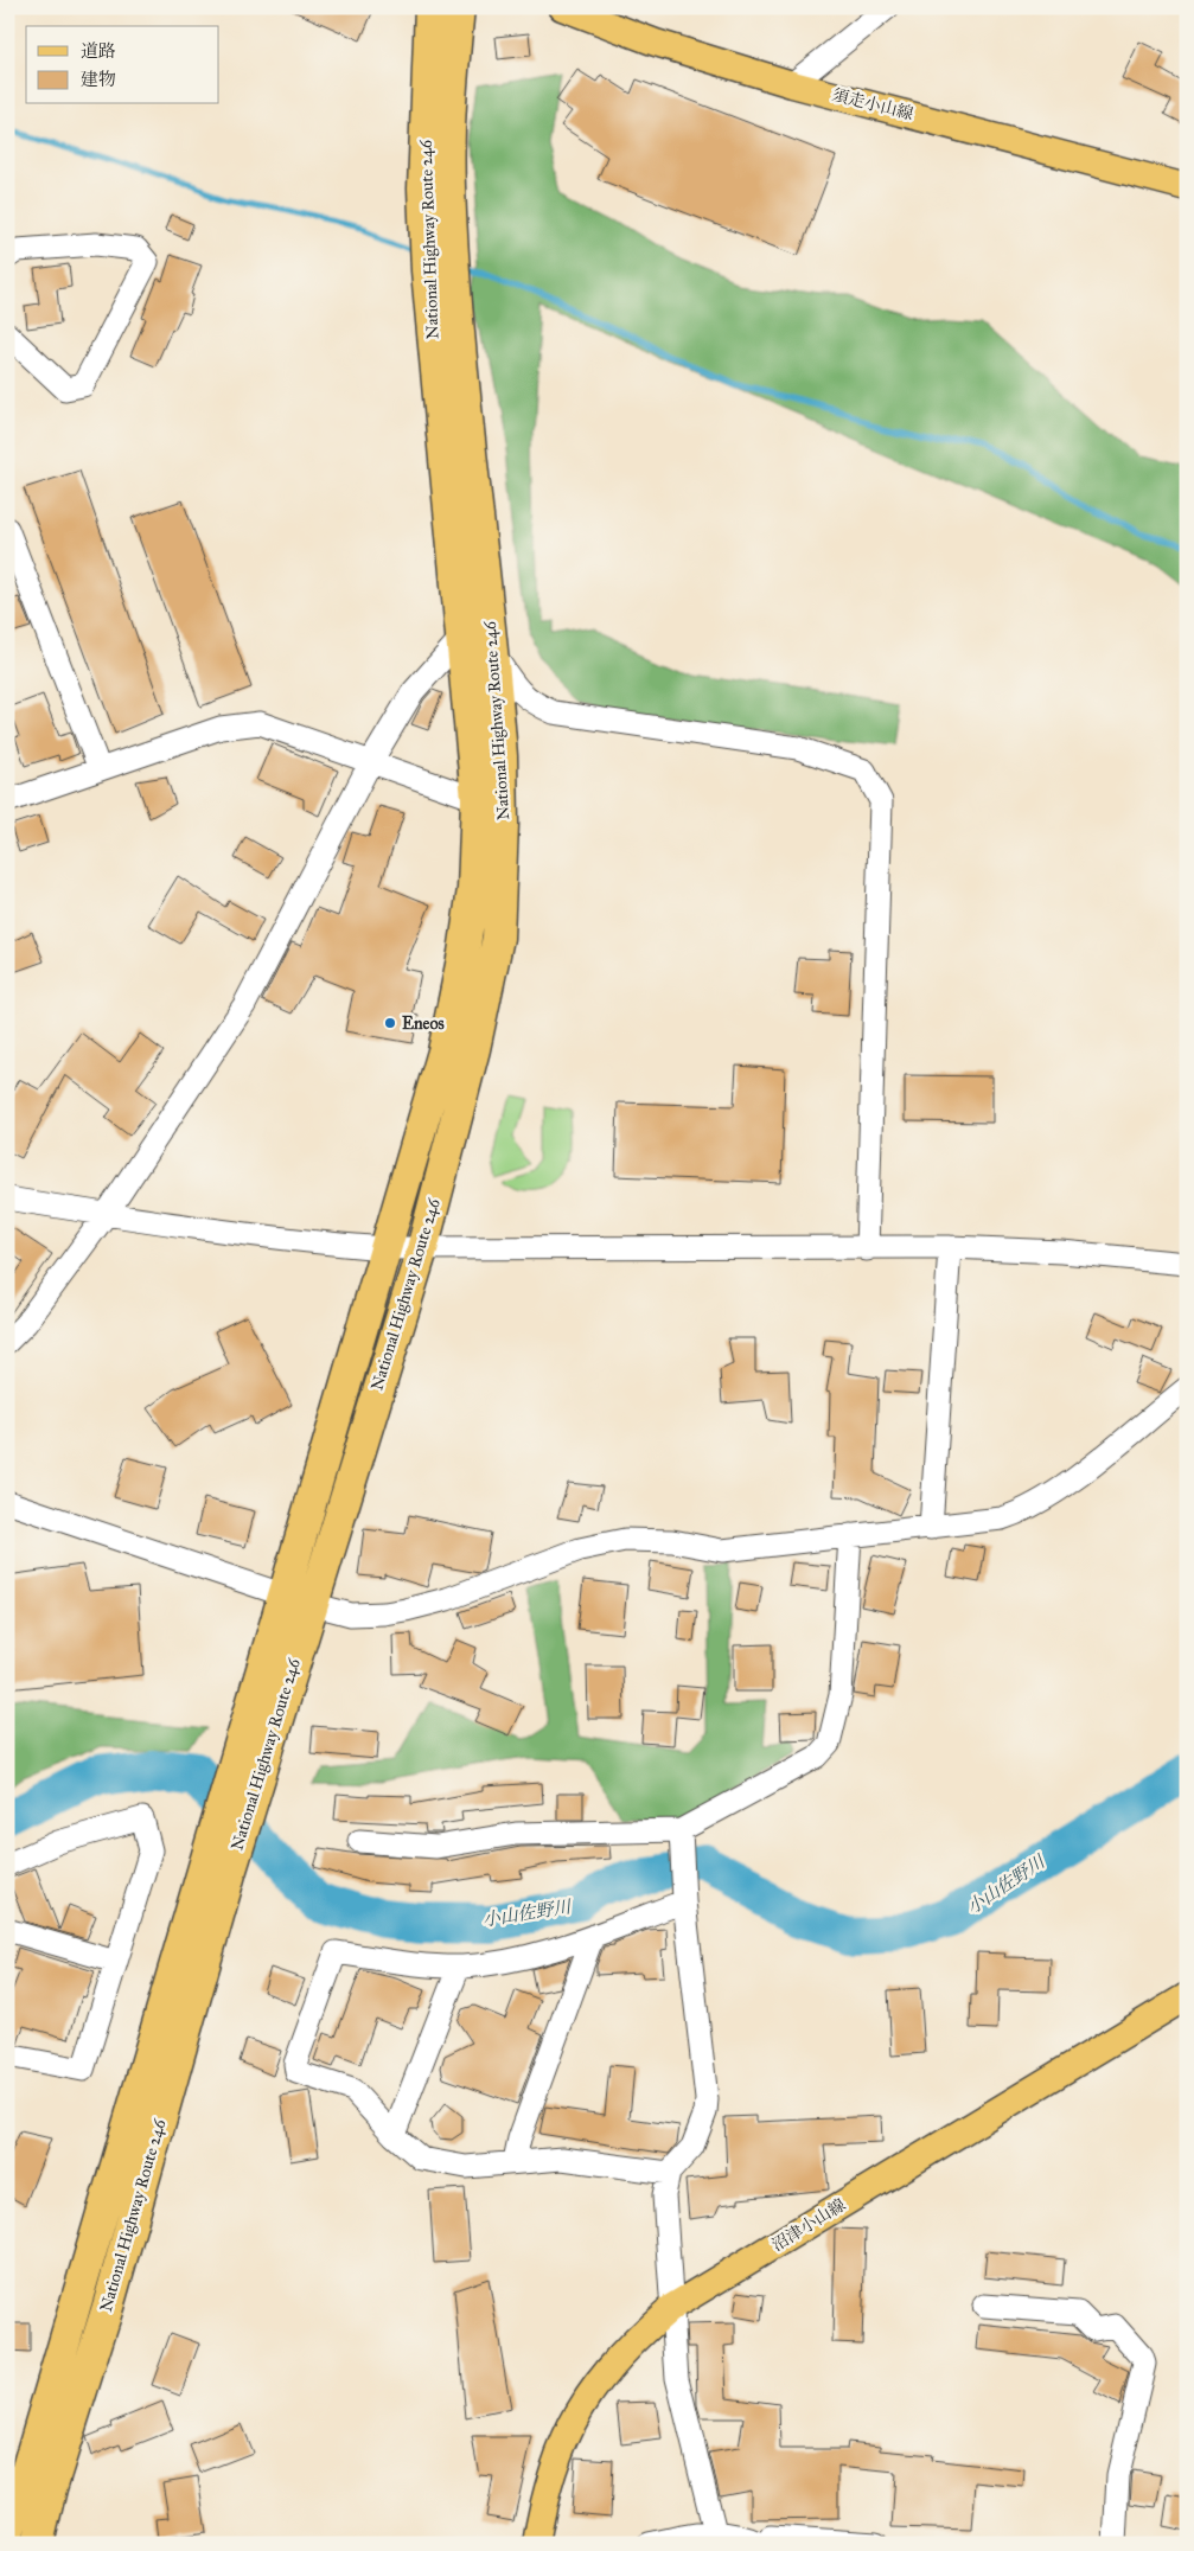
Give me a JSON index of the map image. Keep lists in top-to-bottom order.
{
  "streets": {
    "highway": ["National Highway Route 246"],
    "main road": ["須走小山線", "沼津小山線"]
  },
  "water": ["小山佐野川"],
  "places": ["Eneos"],
  "legend": ["道路", "建物"]
}
